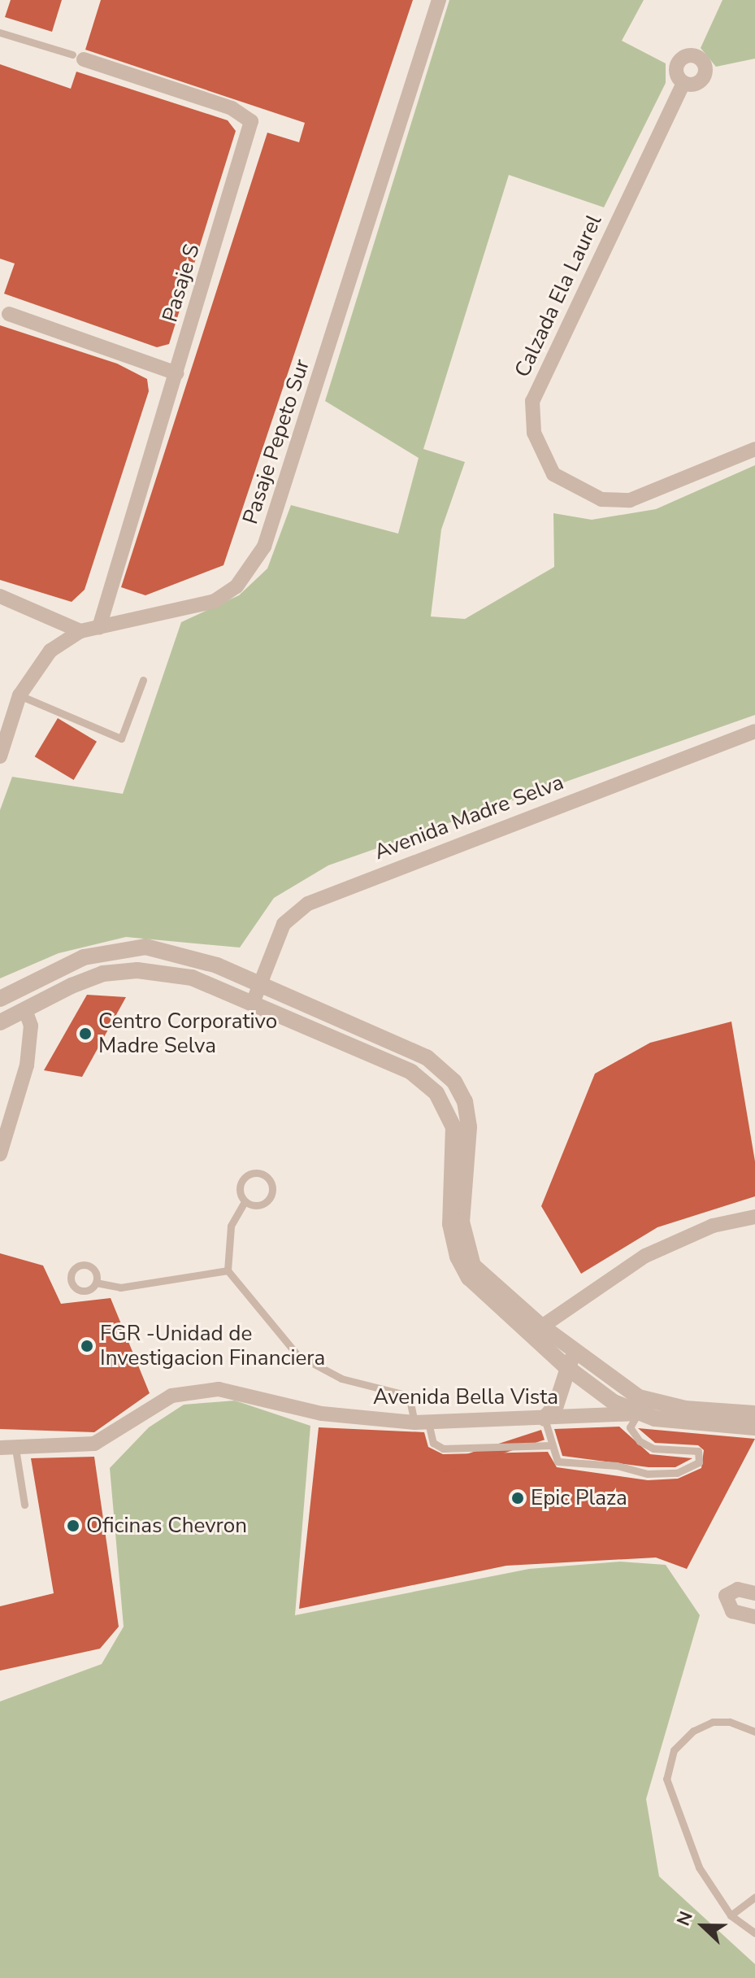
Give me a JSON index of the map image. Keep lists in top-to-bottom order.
{
  "streets": {
    "street": [
      "Pasaje S",
      "Calzada Ela Laurel",
      "Pasaje Pepeto Sur",
      "Avenida Madre Selva",
      "Avenida Bella Vista"
    ]
  },
  "crossings": [
    ["Pasaje S", "Pasaje Pepeto Sur"]
  ],
  "places": [
    "Centro Corporativo Madre Selva",
    "FGR -Unidad de Investigacion Financiera",
    "Epic Plaza",
    "Oficinas Chevron"
  ],
  "north": "left"
}
